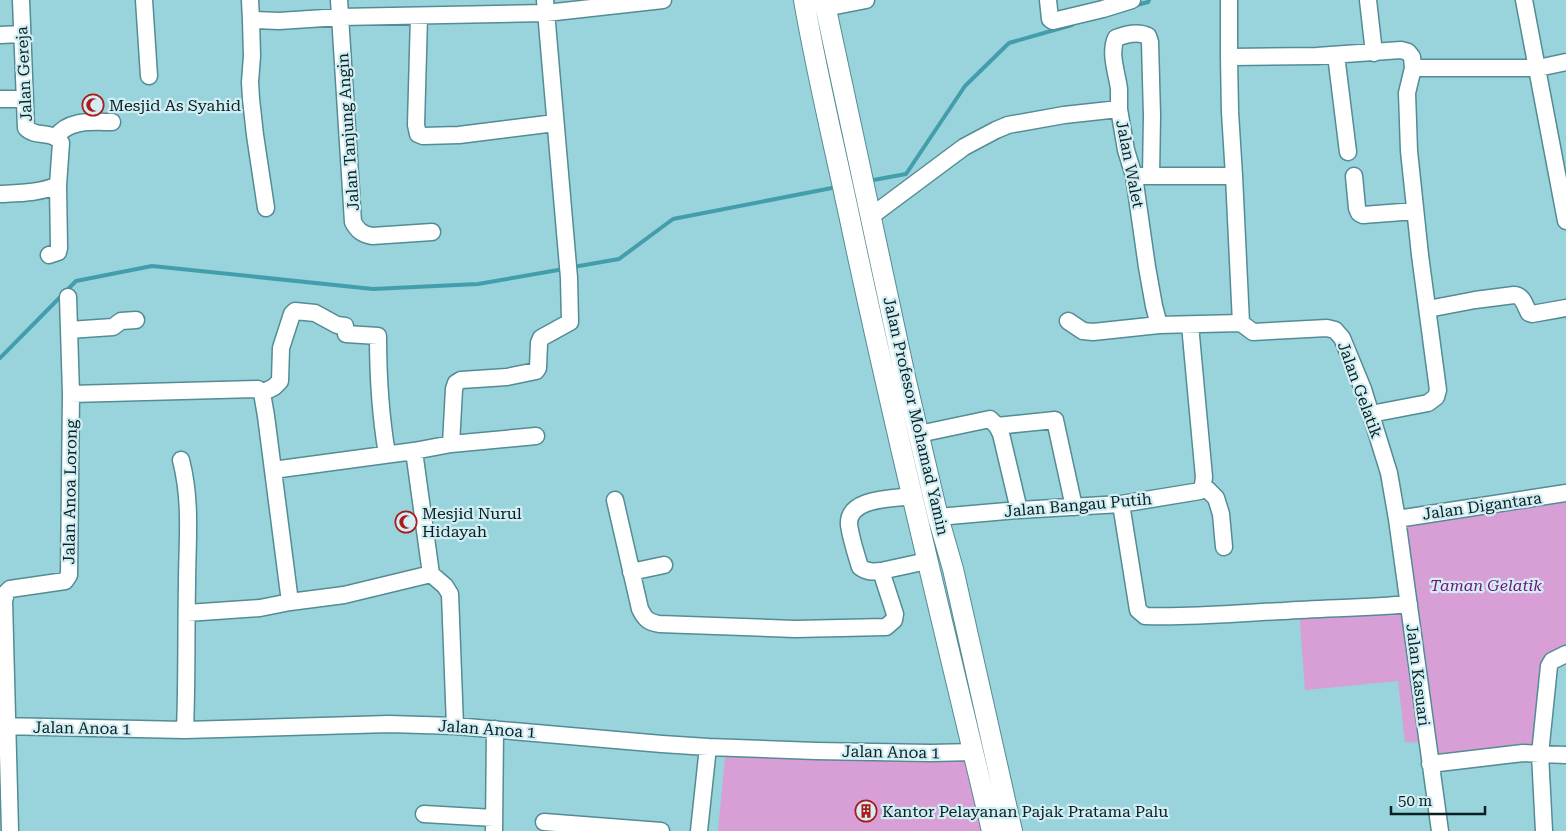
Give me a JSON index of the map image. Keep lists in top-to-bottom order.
{
  "streets": {
    "main road": ["Jalan Profesor Mohamad Yamin"],
    "street": [
      "Jalan Gereja",
      "Jalan Tanjung Angin",
      "Jalan Walet",
      "Jalan Gelatik",
      "Jalan Anoa Lorong",
      "Jalan Bangau Putih",
      "Jalan Digantara",
      "Jalan Kasuari",
      "Jalan Anoa 1"
    ]
  },
  "crossings": [
    ["Jalan Walet", "Jalan Profesor Mohamad Yamin"],
    ["Jalan Gelatik", "Jalan Digantara"],
    ["Jalan Gelatik", "Jalan Kasuari"],
    ["Jalan Profesor Mohamad Yamin", "Jalan Bangau Putih"],
    ["Jalan Profesor Mohamad Yamin", "Jalan Anoa 1"],
    ["Jalan Anoa Lorong", "Jalan Anoa 1"],
    ["Jalan Digantara", "Jalan Kasuari"]
  ],
  "parks": ["Taman Gelatik"],
  "places": {
    "mosque": ["Mesjid As Syahid", "Mesjid Nurul Hidayah"],
    "building": ["Kantor Pelayanan Pajak Pratama Palu"]
  },
  "scale_bar": "50 m"
}
